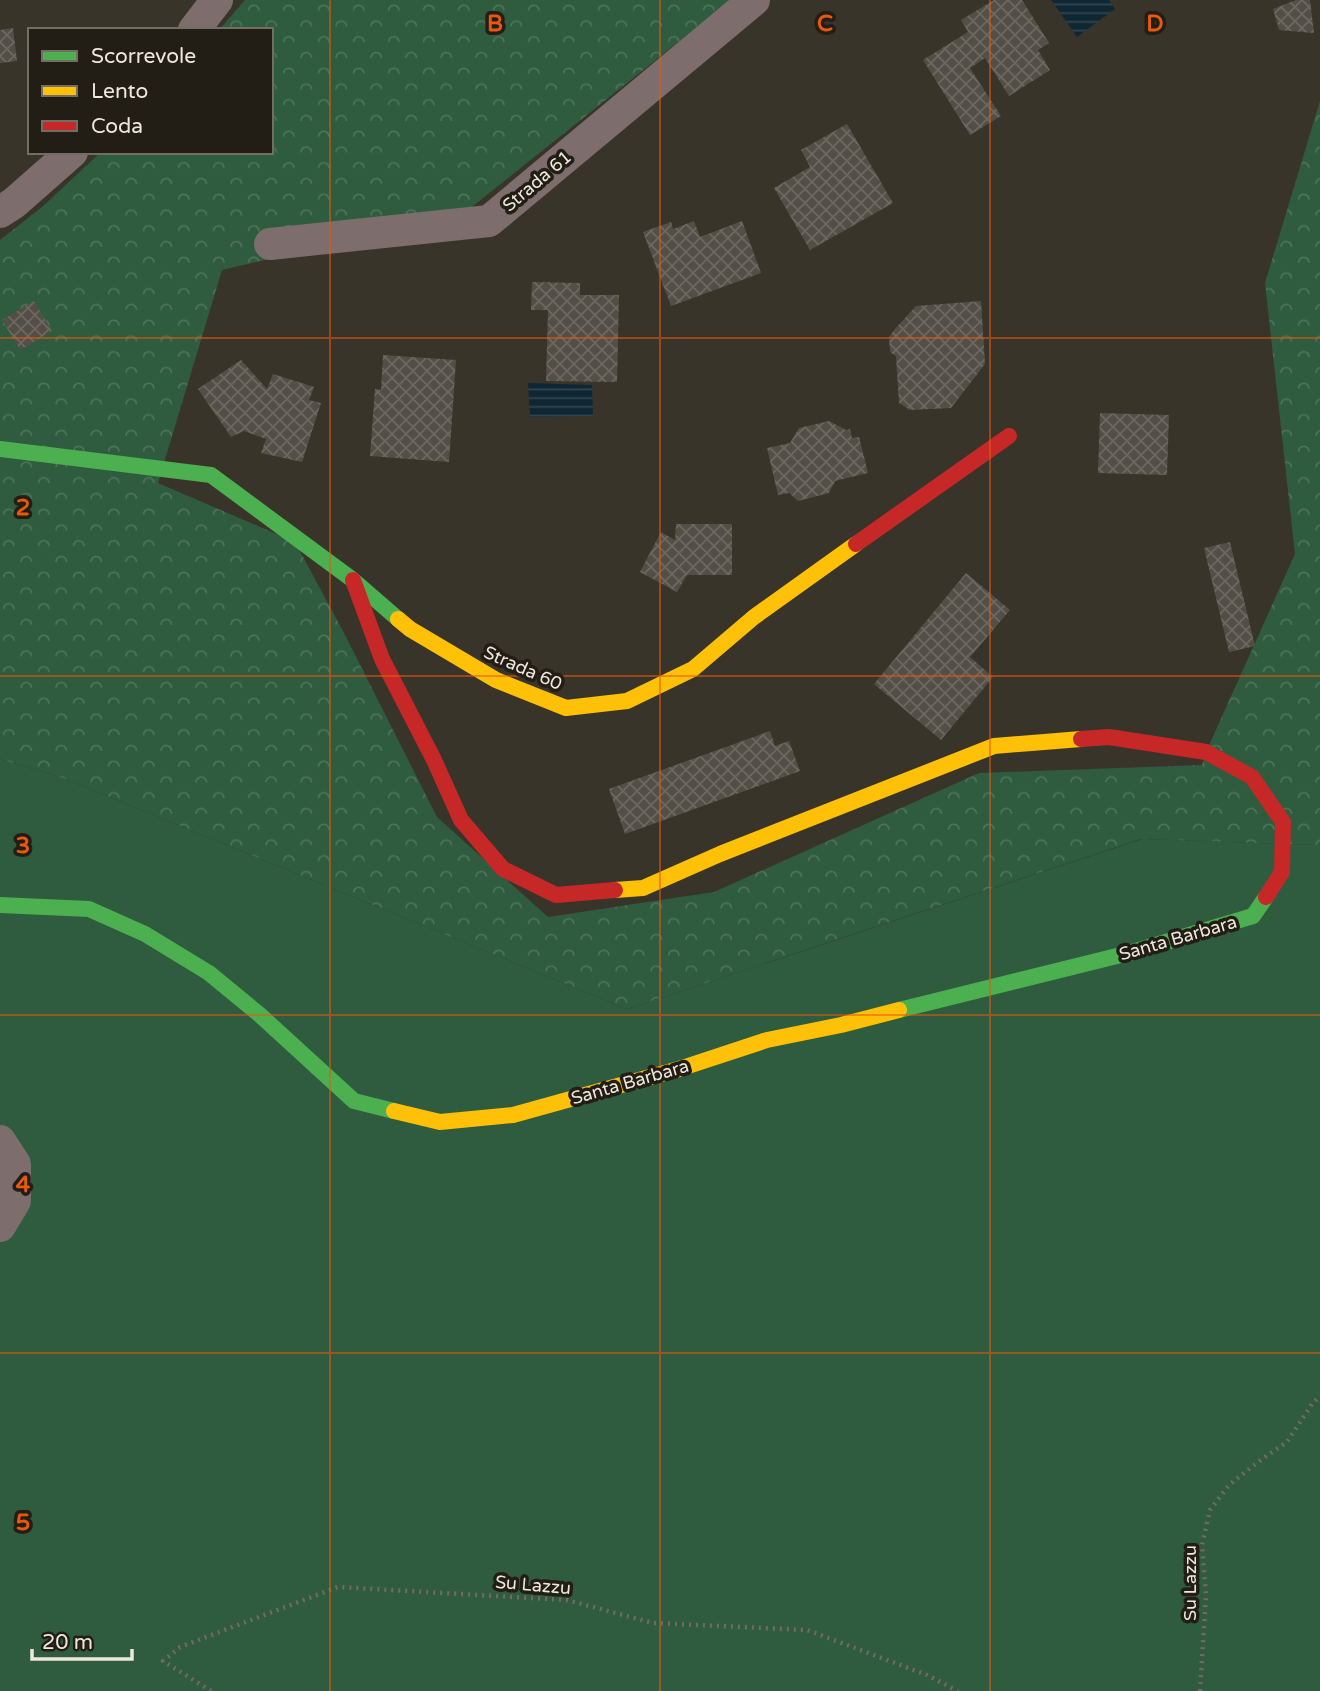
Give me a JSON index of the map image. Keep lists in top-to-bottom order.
{
  "streets": {
    "street": ["Strada 61", "Strada 60", "Santa Barbara"],
    "path": ["Su Lazzu"]
  },
  "crossings": [
    ["Strada 60", "Santa Barbara"]
  ],
  "legend": ["Scorrevole", "Lento", "Coda"],
  "scale_bar": "20 m",
  "grid": {
    "columns": ["B", "C", "D"],
    "rows": [
      "2",
      "3",
      "4",
      "5"
    ]
  }
}
